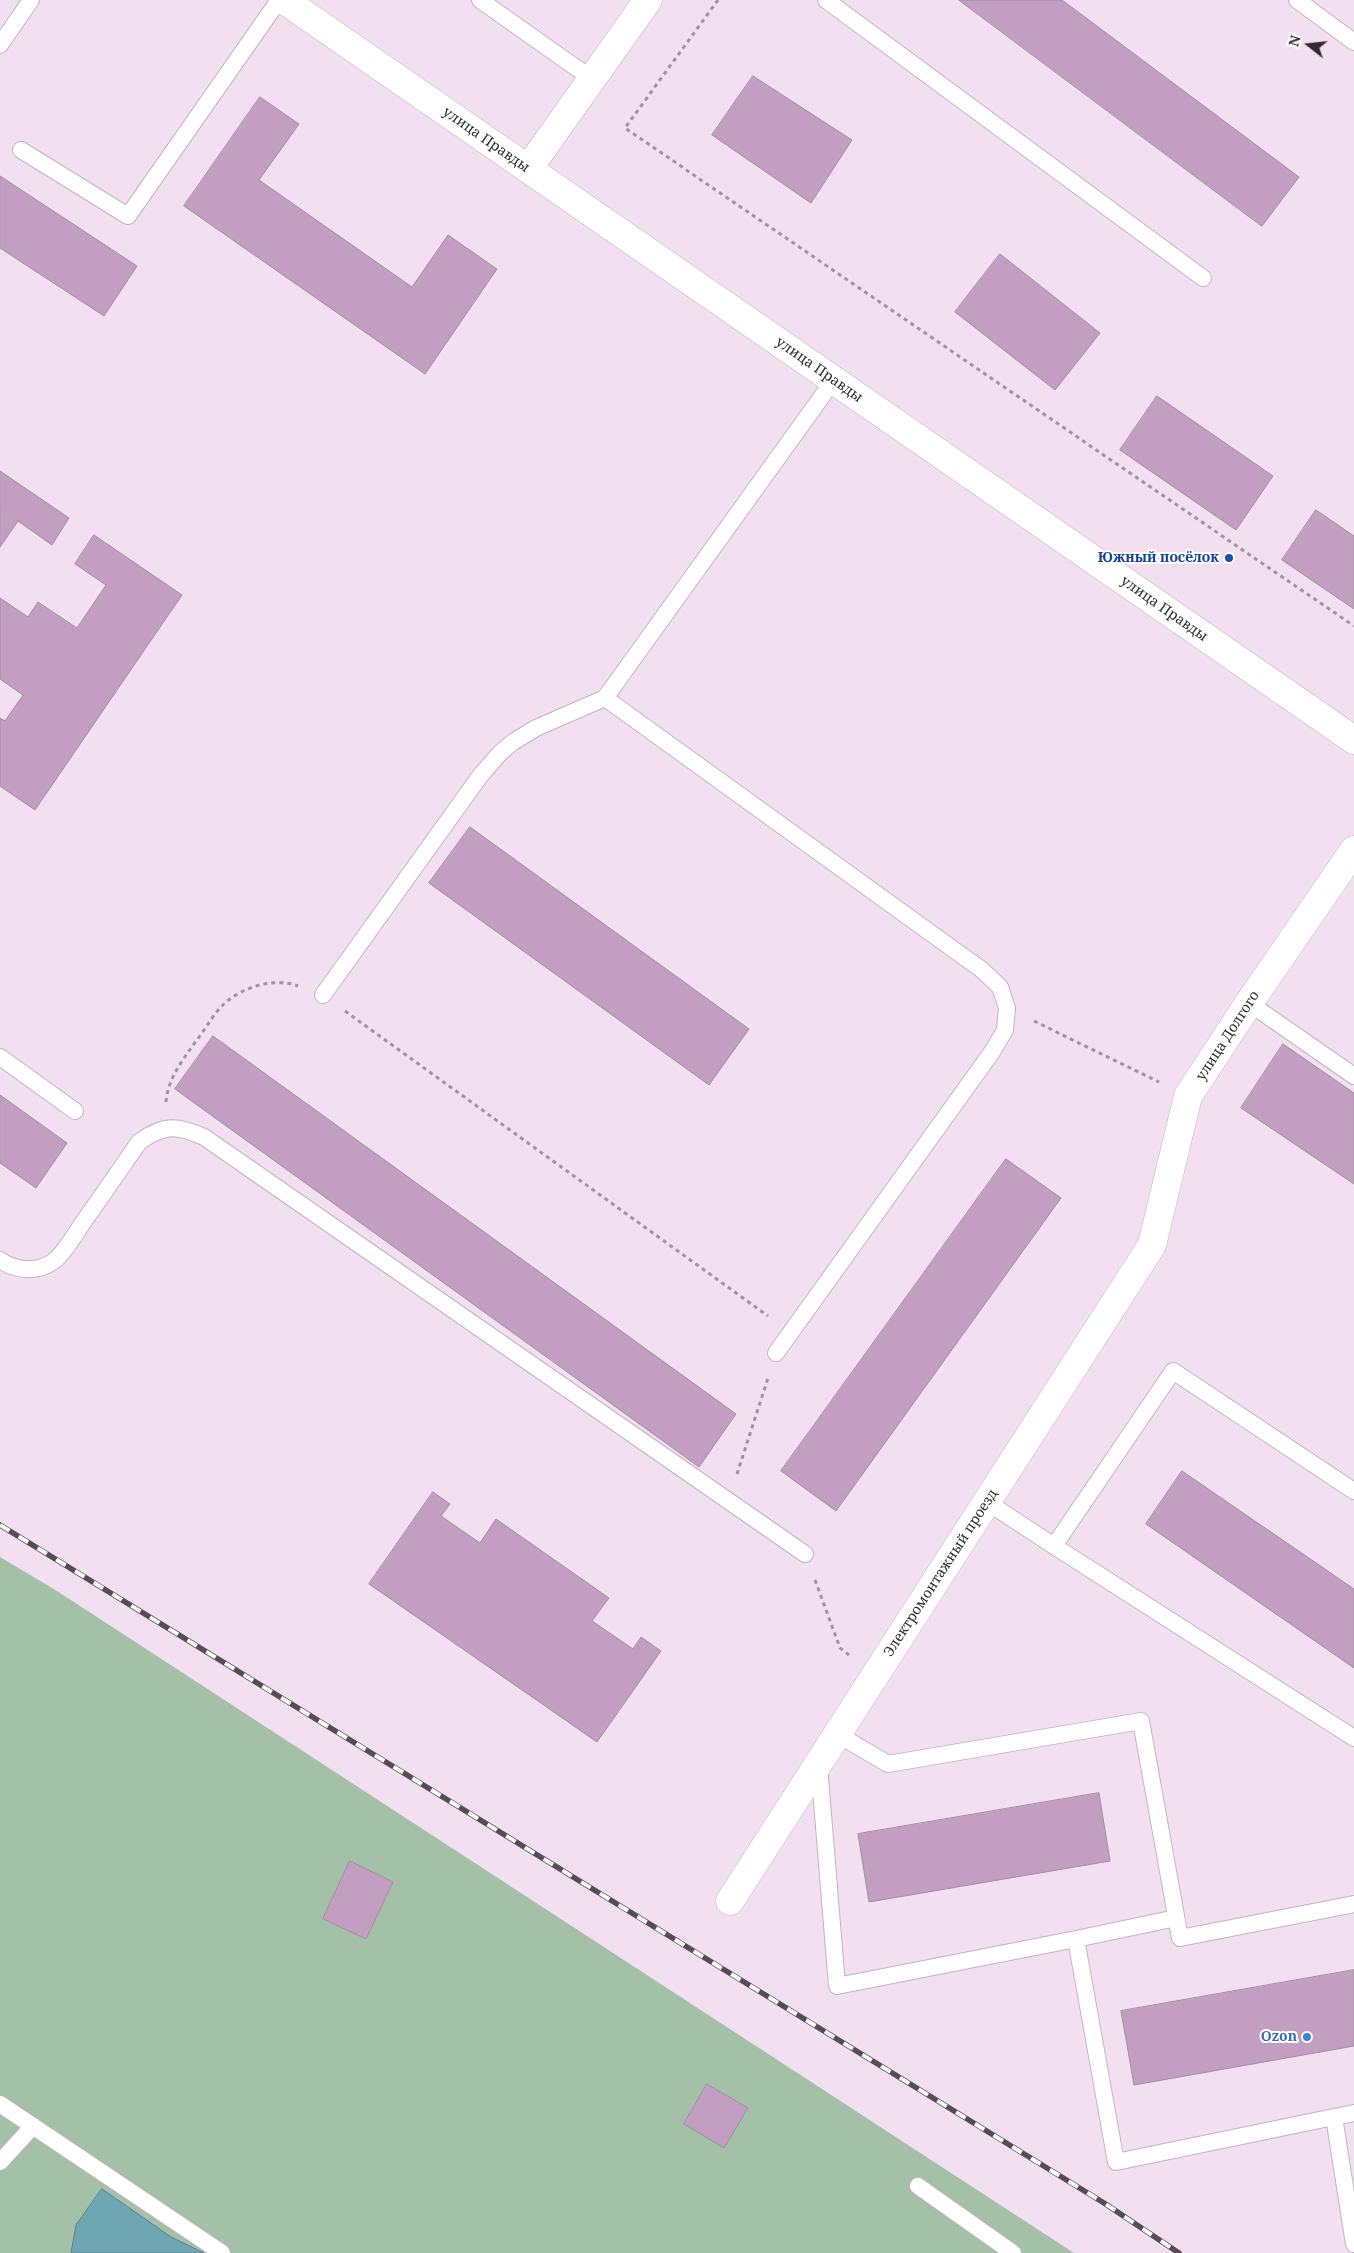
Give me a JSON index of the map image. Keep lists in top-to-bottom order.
{
  "streets": {
    "street": ["улица Правды", "улица Долгого", "Электромонтажный проезд"]
  },
  "crossings": [
    ["улица Долгого", "Электромонтажный проезд"]
  ],
  "places": ["Южный посёлок", "Ozon"],
  "north": "left"
}
